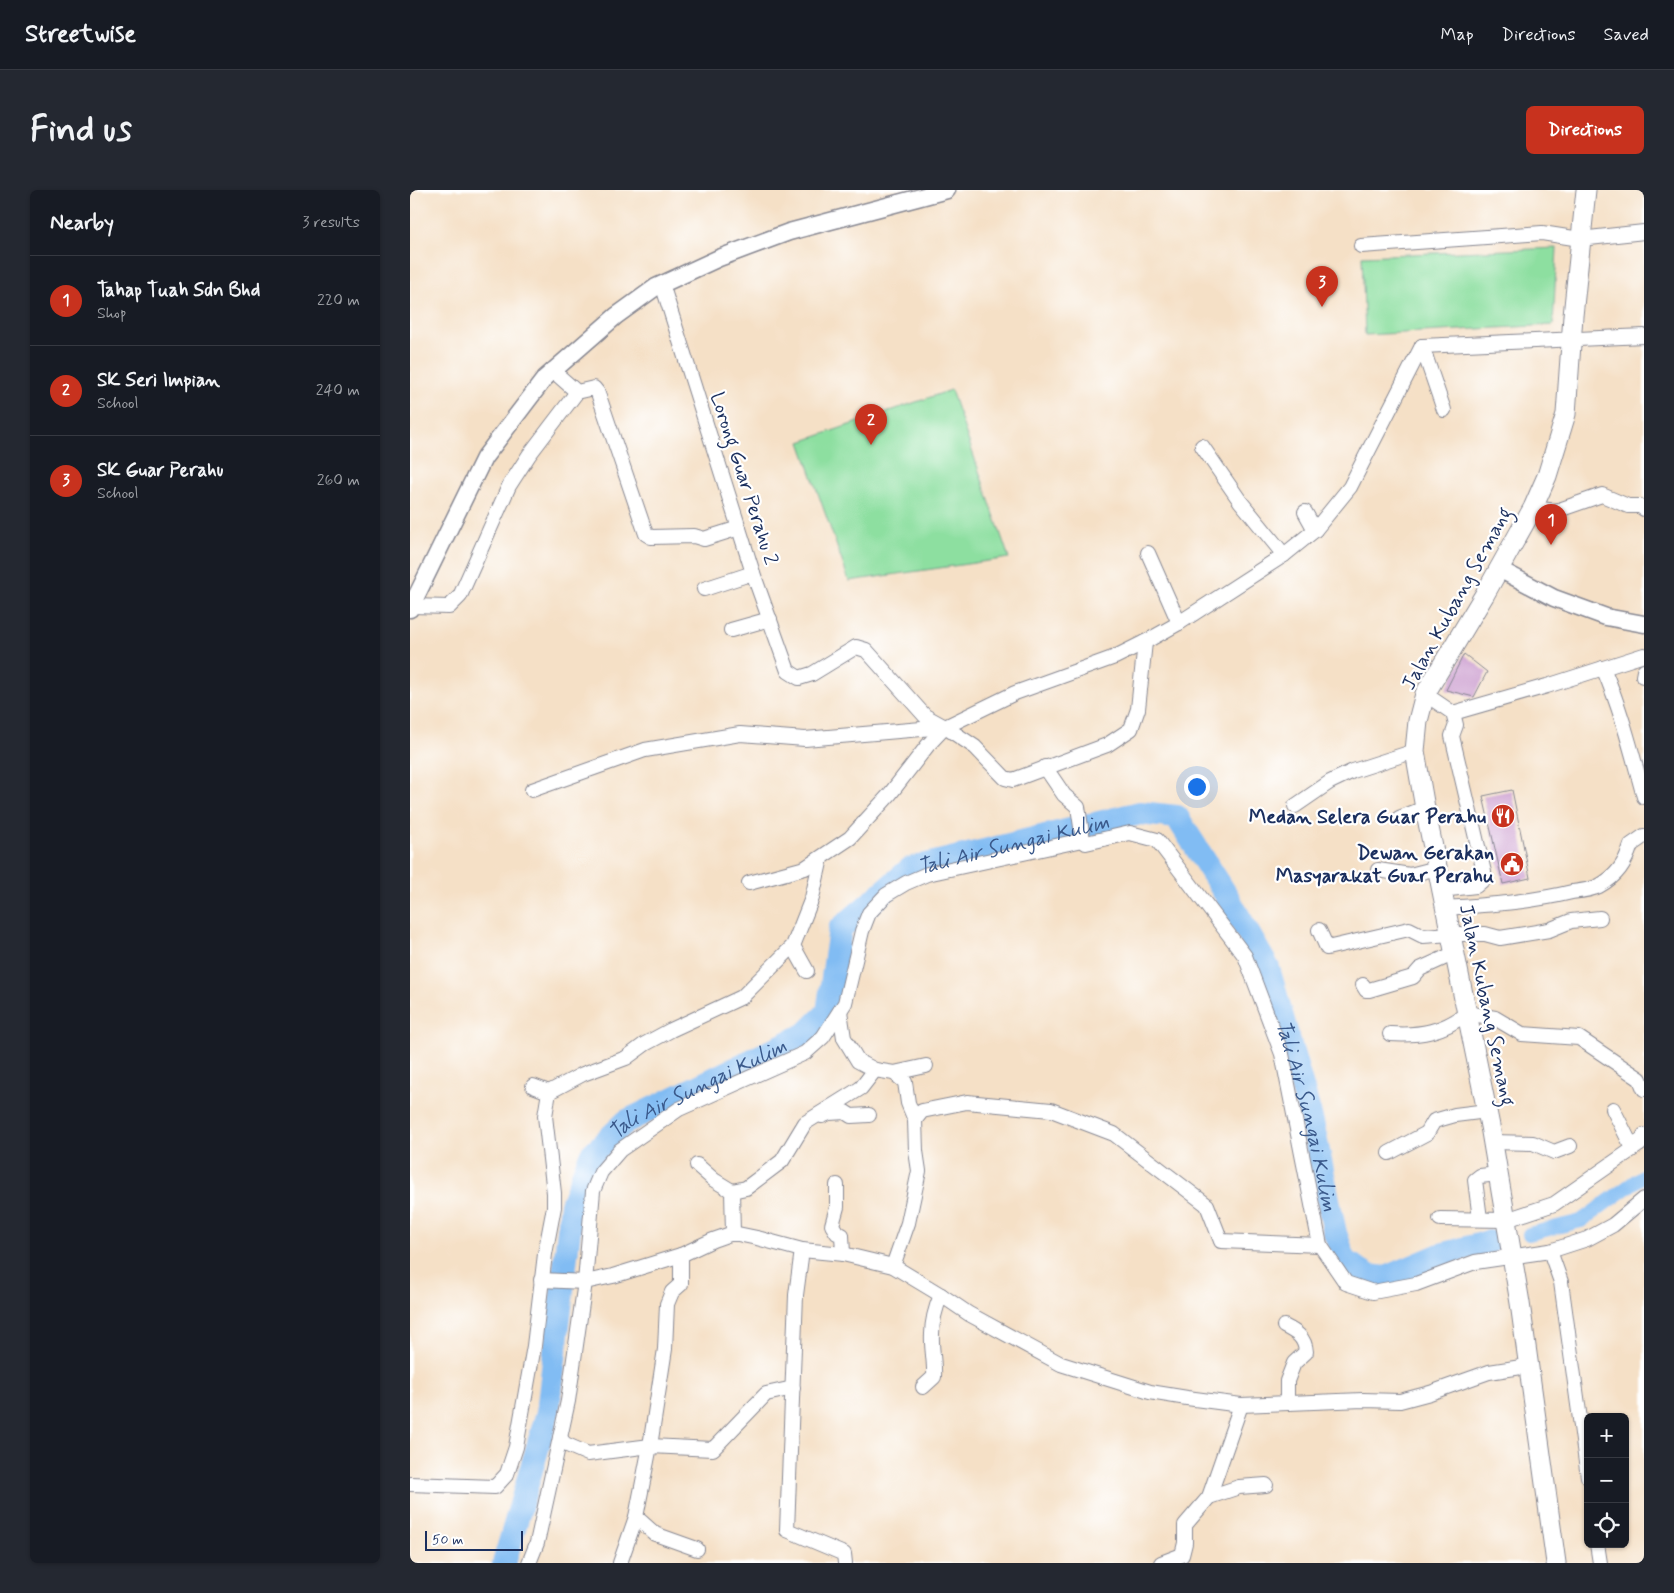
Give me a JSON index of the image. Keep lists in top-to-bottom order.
{
  "streets": {
    "main road": ["Jalan Kubang Semang"],
    "street": ["Lorong Guar Perahu 2"]
  },
  "water": ["Tali Air Sungai Kulim"],
  "places": {
    "restaurant": ["Medan Selera Guar Perahu"],
    "public building": ["Dewan Gerakan Masyarakat Guar Perahu"]
  },
  "scale_bar": "50 m",
  "page": {
    "header": "Streetwise",
    "nav": ["Map", "Directions", "Saved"],
    "buttons": "Directions",
    "title": "Find us",
    "heading": ["Nearby", "3 results"],
    "list": [
      {
        "mark": "1",
        "name": "Tahap Tuah Sdn Bhd",
        "note": "Shop",
        "value": "220 m"
      },
      {
        "mark": "2",
        "name": "SK Seri Impian",
        "note": "School",
        "value": "240 m"
      },
      {
        "mark": "3",
        "name": "SK Guar Perahu",
        "note": "School",
        "value": "260 m"
      }
    ],
    "pins": ["3", "2", "1"],
    "map_buttons": ["+", "−"],
    "scale": "50 m"
  }
}
